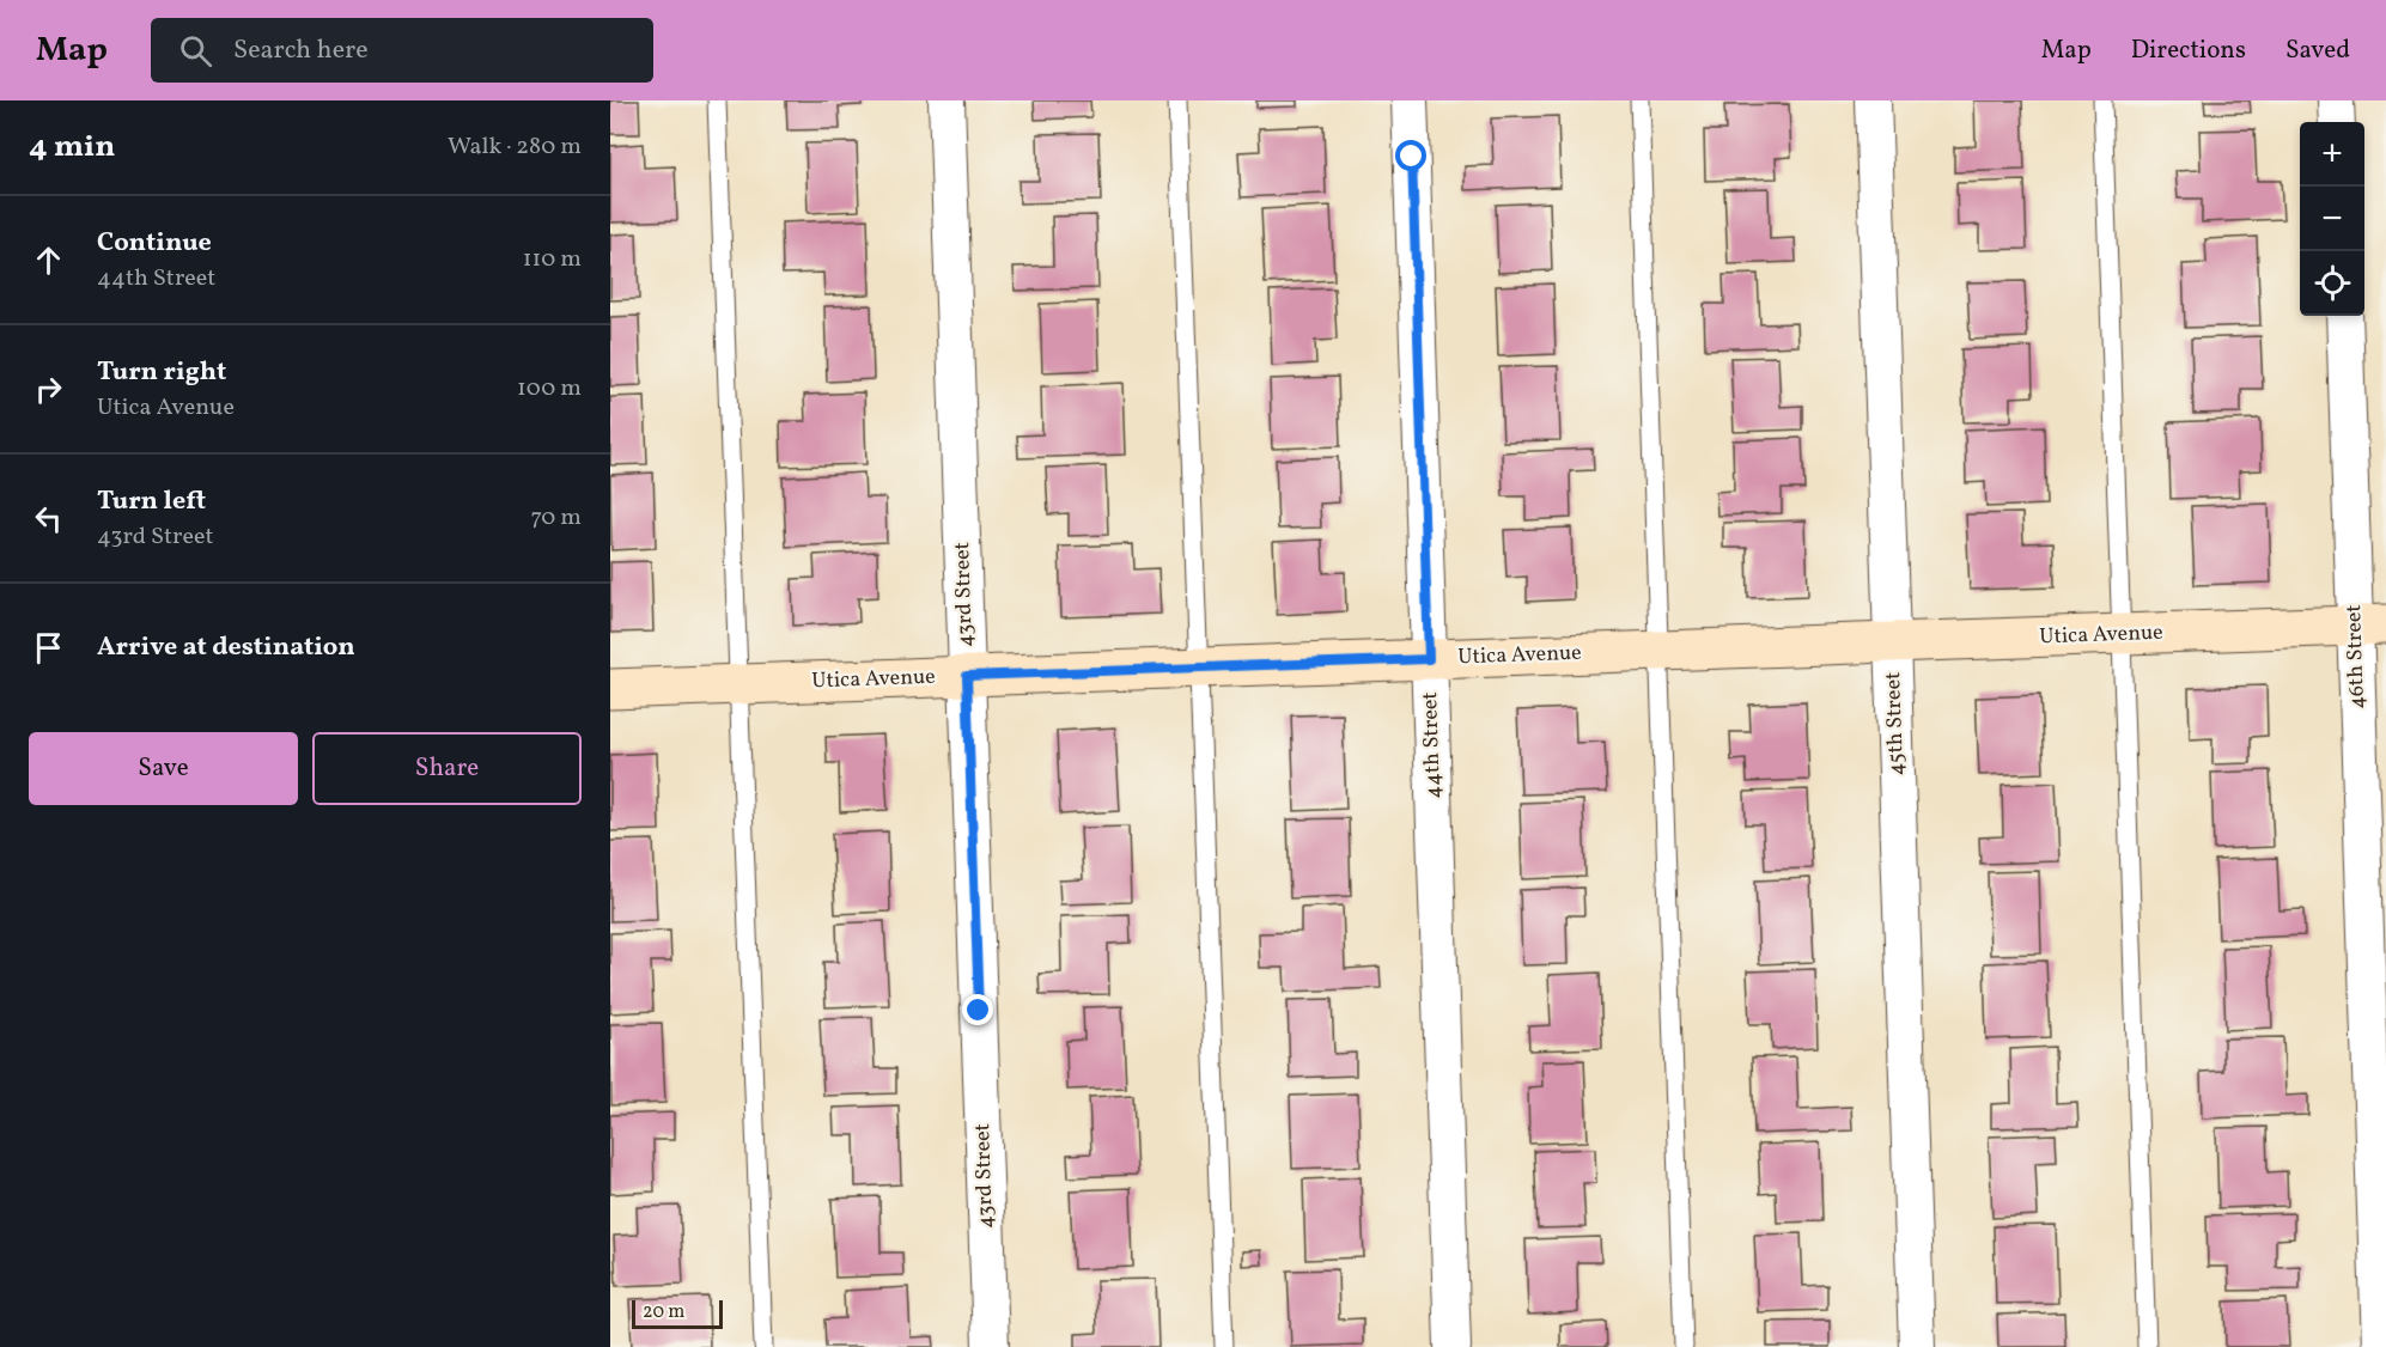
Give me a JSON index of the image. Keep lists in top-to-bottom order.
{
  "streets": {
    "street": [
      "43rd Street",
      "Utica Avenue",
      "46th Street",
      "45th Street",
      "44th Street"
    ]
  },
  "crossings": [
    ["43rd Street", "Utica Avenue"],
    ["Utica Avenue", "46th Street"],
    ["Utica Avenue", "45th Street"],
    ["Utica Avenue", "44th Street"]
  ],
  "scale_bar": "20 m",
  "page": {
    "header": "Map",
    "search": "Search here",
    "nav": ["Map", "Directions", "Saved"],
    "heading": ["4 min", "Walk · 280 m"],
    "map_buttons": ["+", "−"],
    "list": [
      ["Continue", "44th Street", "110 m"],
      ["Turn right", "Utica Avenue", "100 m"],
      ["Turn left", "43rd Street", "70 m"],
      "Arrive at destination"
    ],
    "buttons": ["Save", "Share"],
    "scale": "20 m"
  }
}
